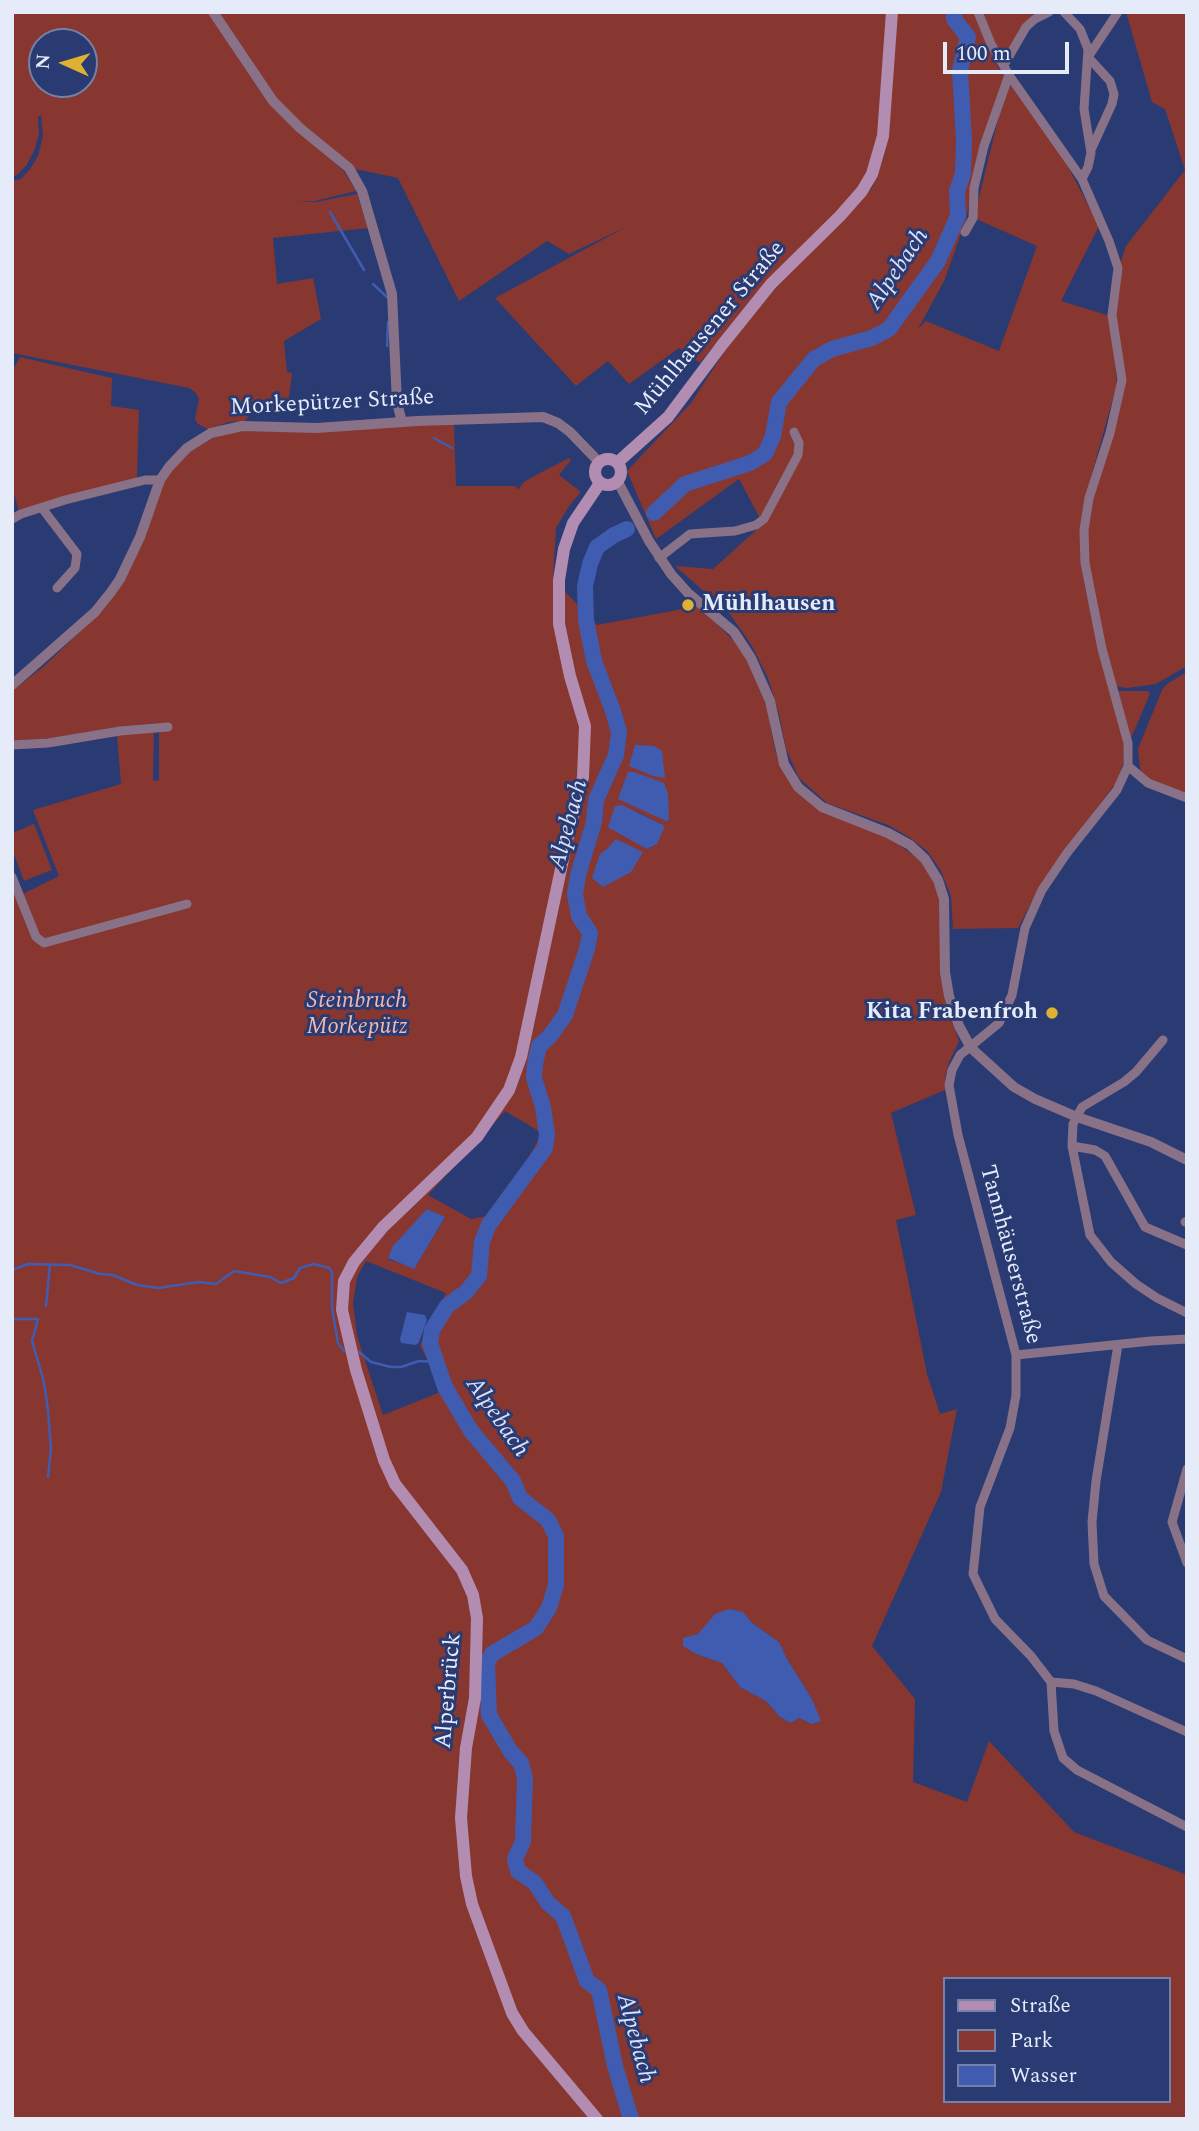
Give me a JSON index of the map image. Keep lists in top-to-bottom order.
{
  "streets": {
    "main road": ["Mühlhausener Straße", "Alperbrück"],
    "street": ["Morkepützer Straße", "Tannhäuserstraße"]
  },
  "crossings": [
    ["Mühlhausener Straße", "Morkepützer Straße"],
    ["Mühlhausener Straße", "Alperbrück"],
    ["Morkepützer Straße", "Alperbrück"]
  ],
  "water": ["Alpebach"],
  "parks": ["Steinbruch Morkepütz"],
  "places": ["Mühlhausen", "Kita Frabenfroh"],
  "legend": ["Straße", "Park", "Wasser"],
  "scale_bar": "100 m",
  "north": "left"
}
